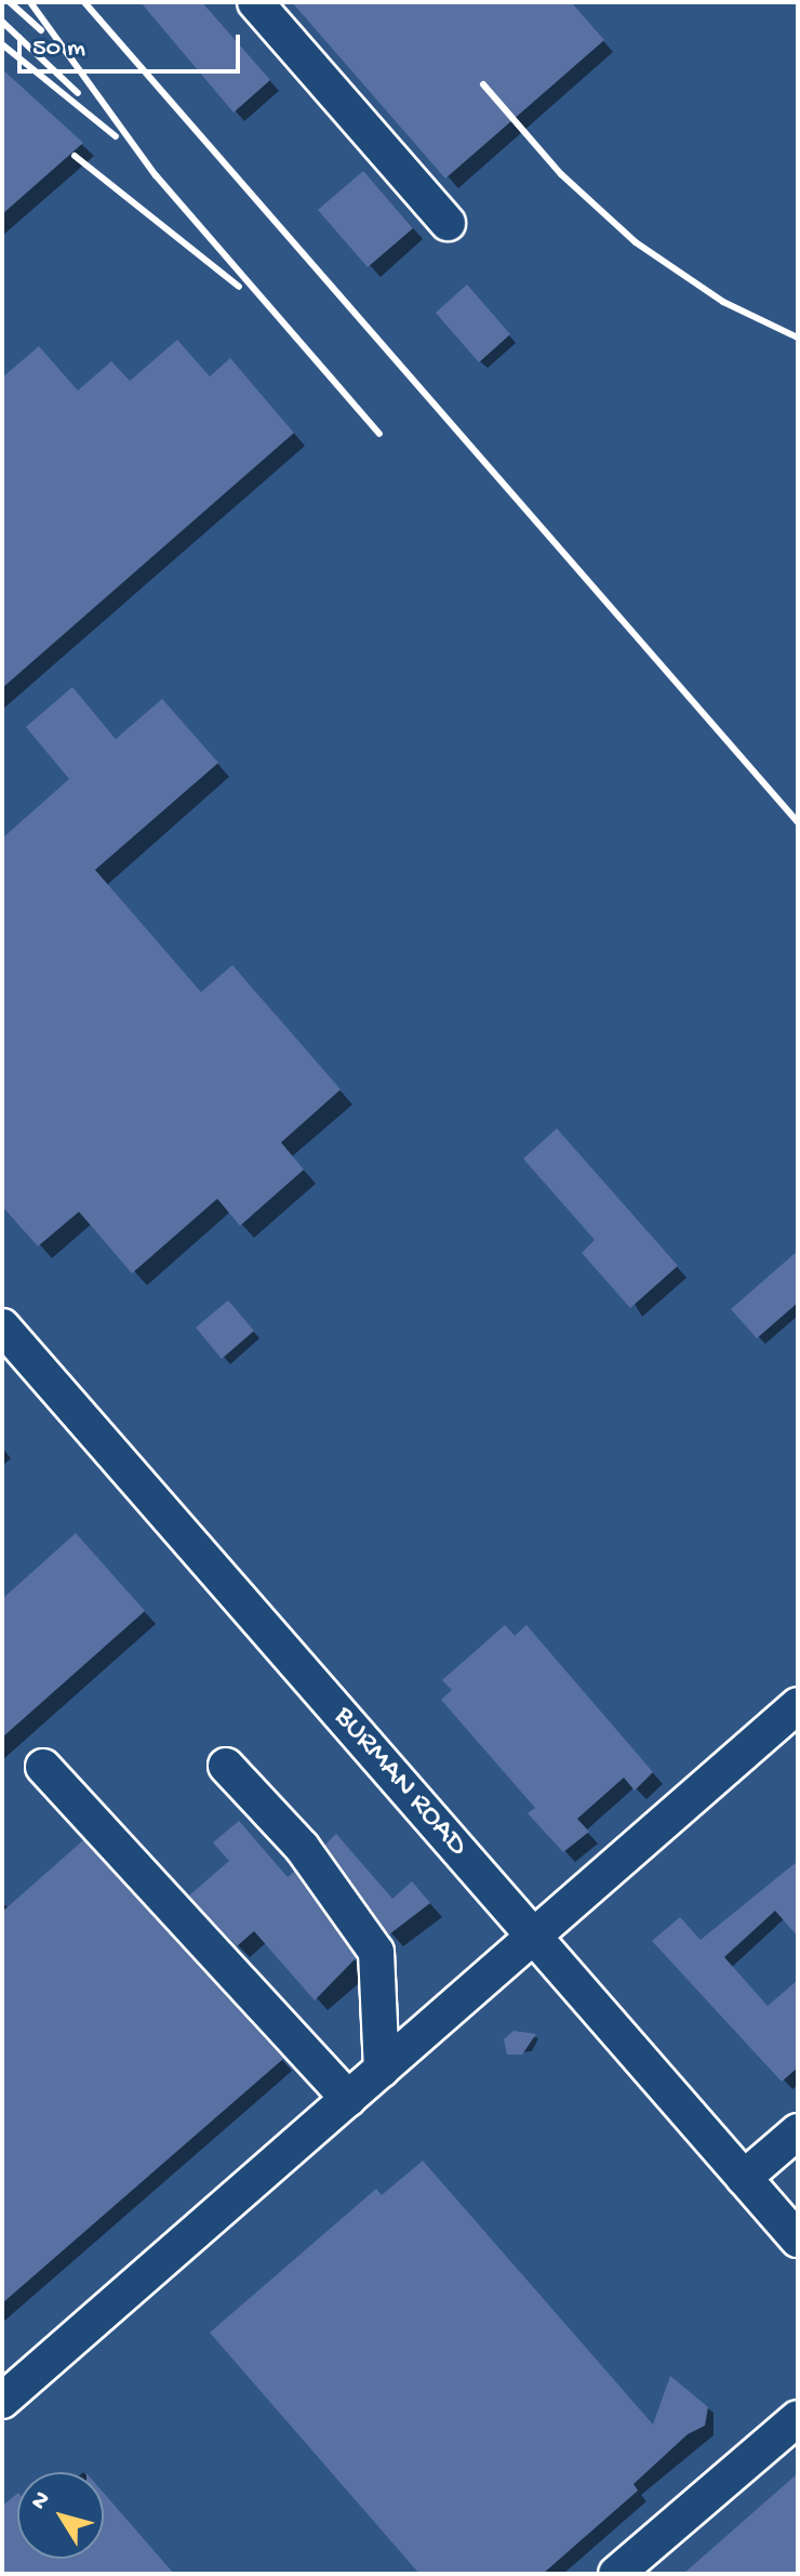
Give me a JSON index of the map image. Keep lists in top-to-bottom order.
{
  "streets": {
    "street": ["BURMAN ROAD"]
  },
  "scale_bar": "50 m",
  "north": "top left"
}
